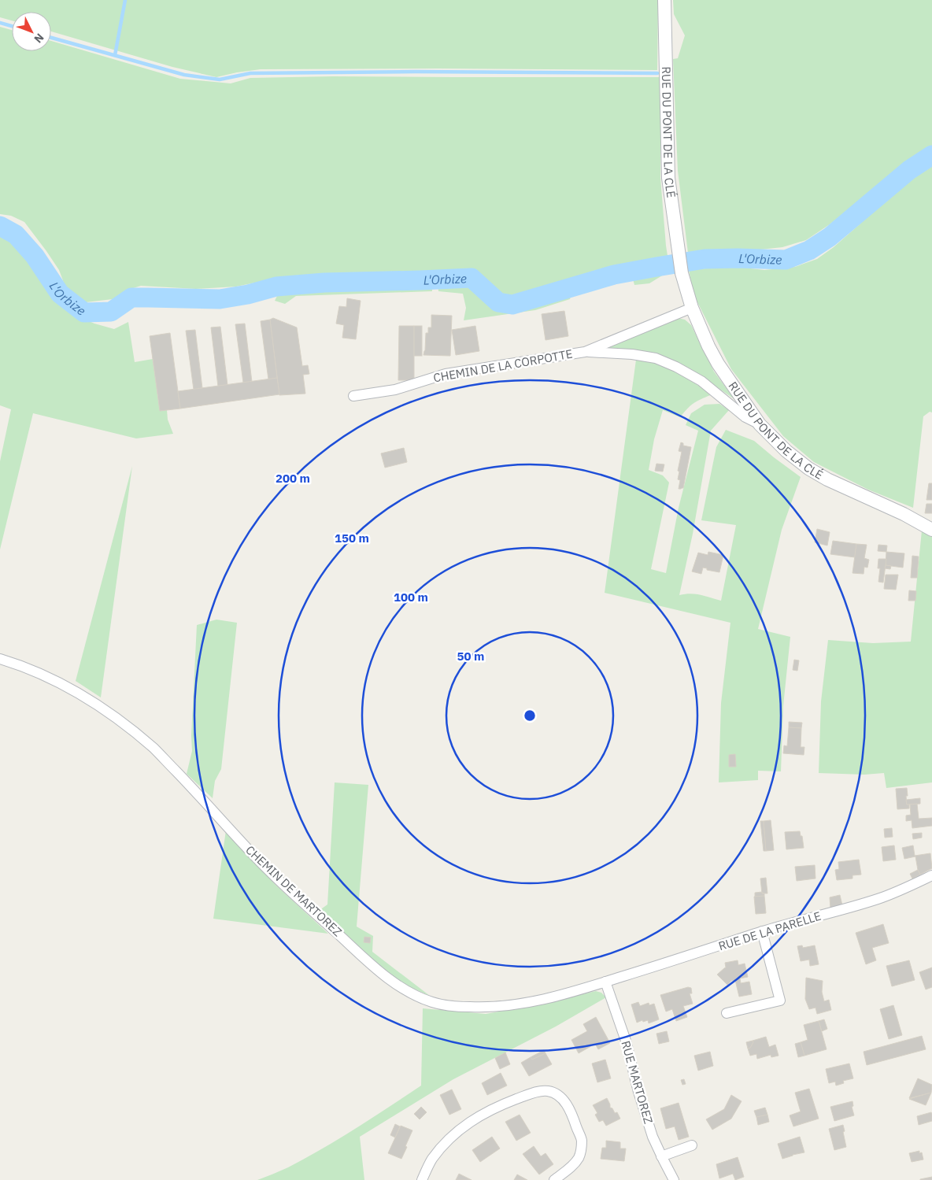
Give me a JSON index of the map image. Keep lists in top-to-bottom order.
{
  "streets": {
    "street": [
      "RUE DU PONT DE LA CLÉ",
      "CHEMIN DE LA CORPOTTE",
      "CHEMIN DE MARTOREZ",
      "RUE DE LA PARELLE",
      "RUE MARTOREZ"
    ]
  },
  "crossings": [
    ["RUE DU PONT DE LA CLÉ", "CHEMIN DE LA CORPOTTE"],
    ["CHEMIN DE MARTOREZ", "RUE DE LA PARELLE"],
    ["CHEMIN DE MARTOREZ", "RUE MARTOREZ"],
    ["RUE DE LA PARELLE", "RUE MARTOREZ"]
  ],
  "water": ["L'Orbize"],
  "north": "bottom right",
  "rings": [
    "200 m",
    "150 m",
    "100 m",
    "50 m"
  ]
}
